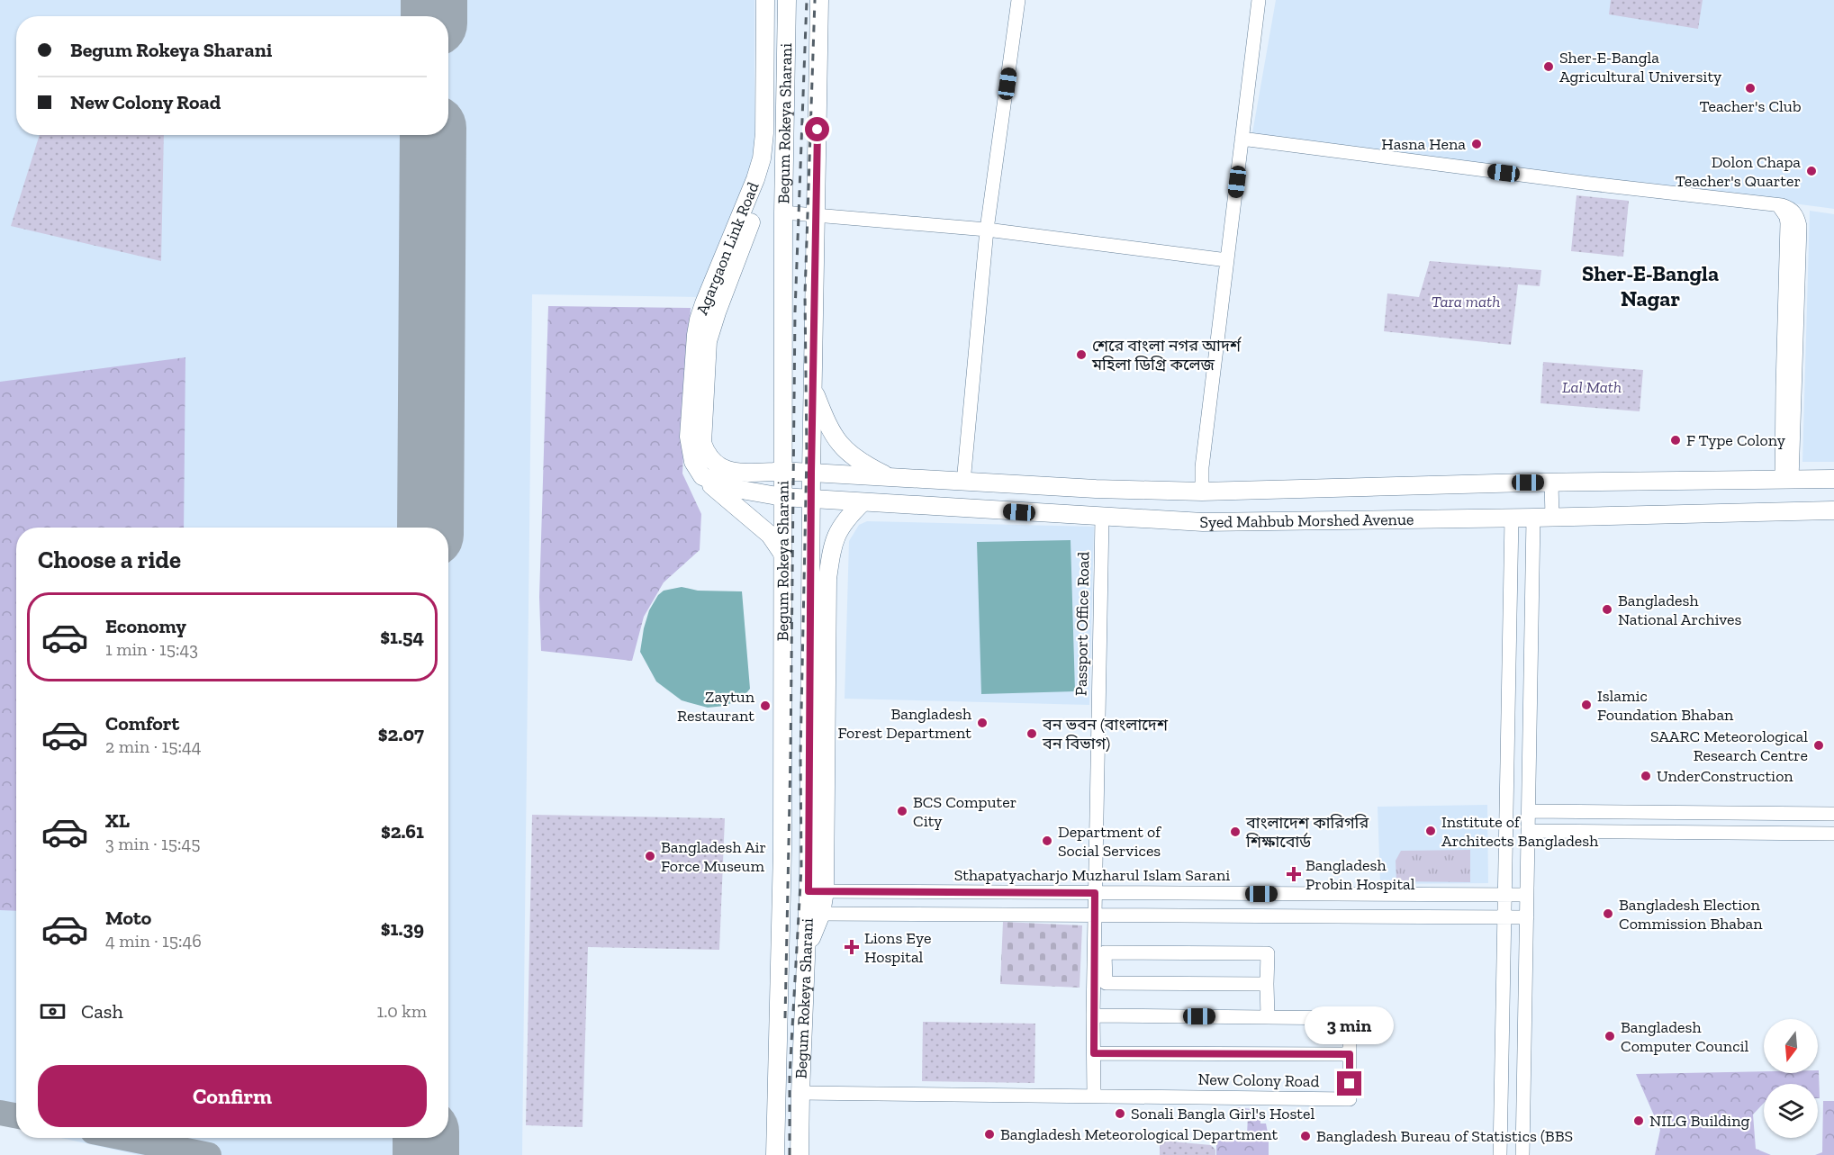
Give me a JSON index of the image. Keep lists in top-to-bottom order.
{
  "streets": {
    "main road": ["Begum Rokeya Sharani", "Agargaon Link Road", "Syed Mahbub Morshed Avenue"],
    "street": ["Passport Office Road", "Sthapatyacharjo Muzharul Islam Sarani", "New Colony Road"]
  },
  "crossings": [
    ["Begum Rokeya Sharani", "Agargaon Link Road"],
    ["Begum Rokeya Sharani", "Syed Mahbub Morshed Avenue"],
    ["Begum Rokeya Sharani", "Sthapatyacharjo Muzharul Islam Sarani"],
    ["Begum Rokeya Sharani", "New Colony Road"],
    ["Agargaon Link Road", "Syed Mahbub Morshed Avenue"],
    ["Syed Mahbub Morshed Avenue", "Passport Office Road"],
    ["Passport Office Road", "Sthapatyacharjo Muzharul Islam Sarani"]
  ],
  "districts": ["Sher-E-Bangla Nagar"],
  "parks": ["Tara math", "Lal Math"],
  "places": {
    "other": [
      "Sher-E-Bangla Agricultural University",
      "Teacher's Club",
      "Hasna Hena",
      "Dolon Chapa Teacher's Quarter",
      "শেরে বাংলা নগর আদর্শ মহিলা ডিগ্রি কলেজ",
      "F Type Colony",
      "Bangladesh National Archives",
      "Islamic Foundation Bhaban",
      "Zaytun Restaurant",
      "Bangladesh Forest Department",
      "বন ভবন (বাংলাদেশ বন বিভাগ)",
      "SAARC Meteorological Research Centre",
      "UnderConstruction",
      "BCS Computer City",
      "Institute of Architects Bangladesh",
      "বাংলাদেশ কারিগরি শিক্ষাবোর্ড",
      "Department of Social Services",
      "Bangladesh Air Force Museum",
      "Bangladesh Election Commission Bhaban",
      "Bangladesh Computer Council",
      "Sonali Bangla Girl's Hostel",
      "NILG Building",
      "Bangladesh Meteorological Department",
      "Bangladesh Bureau of Statistics (BBS"
    ],
    "health": ["Bangladesh Probin Hospital", "Lions Eye Hospital"]
  },
  "north": "bottom",
  "page": {
    "banner": ["Begum Rokeya Sharani", "New Colony Road"],
    "heading": "Choose a ride",
    "list": [
      {
        "name": "Economy",
        "note": "1 min · 15:43",
        "value": "$1.54"
      },
      {
        "name": "Comfort",
        "note": "2 min · 15:44",
        "value": "$2.07"
      },
      {
        "name": "XL",
        "note": "3 min · 15:45",
        "value": "$2.61"
      },
      {
        "name": "Moto",
        "note": "4 min · 15:46",
        "value": "$1.39"
      }
    ],
    "pay": ["Cash", "1.0 km"],
    "bubble": "3 min",
    "buttons": "Confirm"
  }
}
